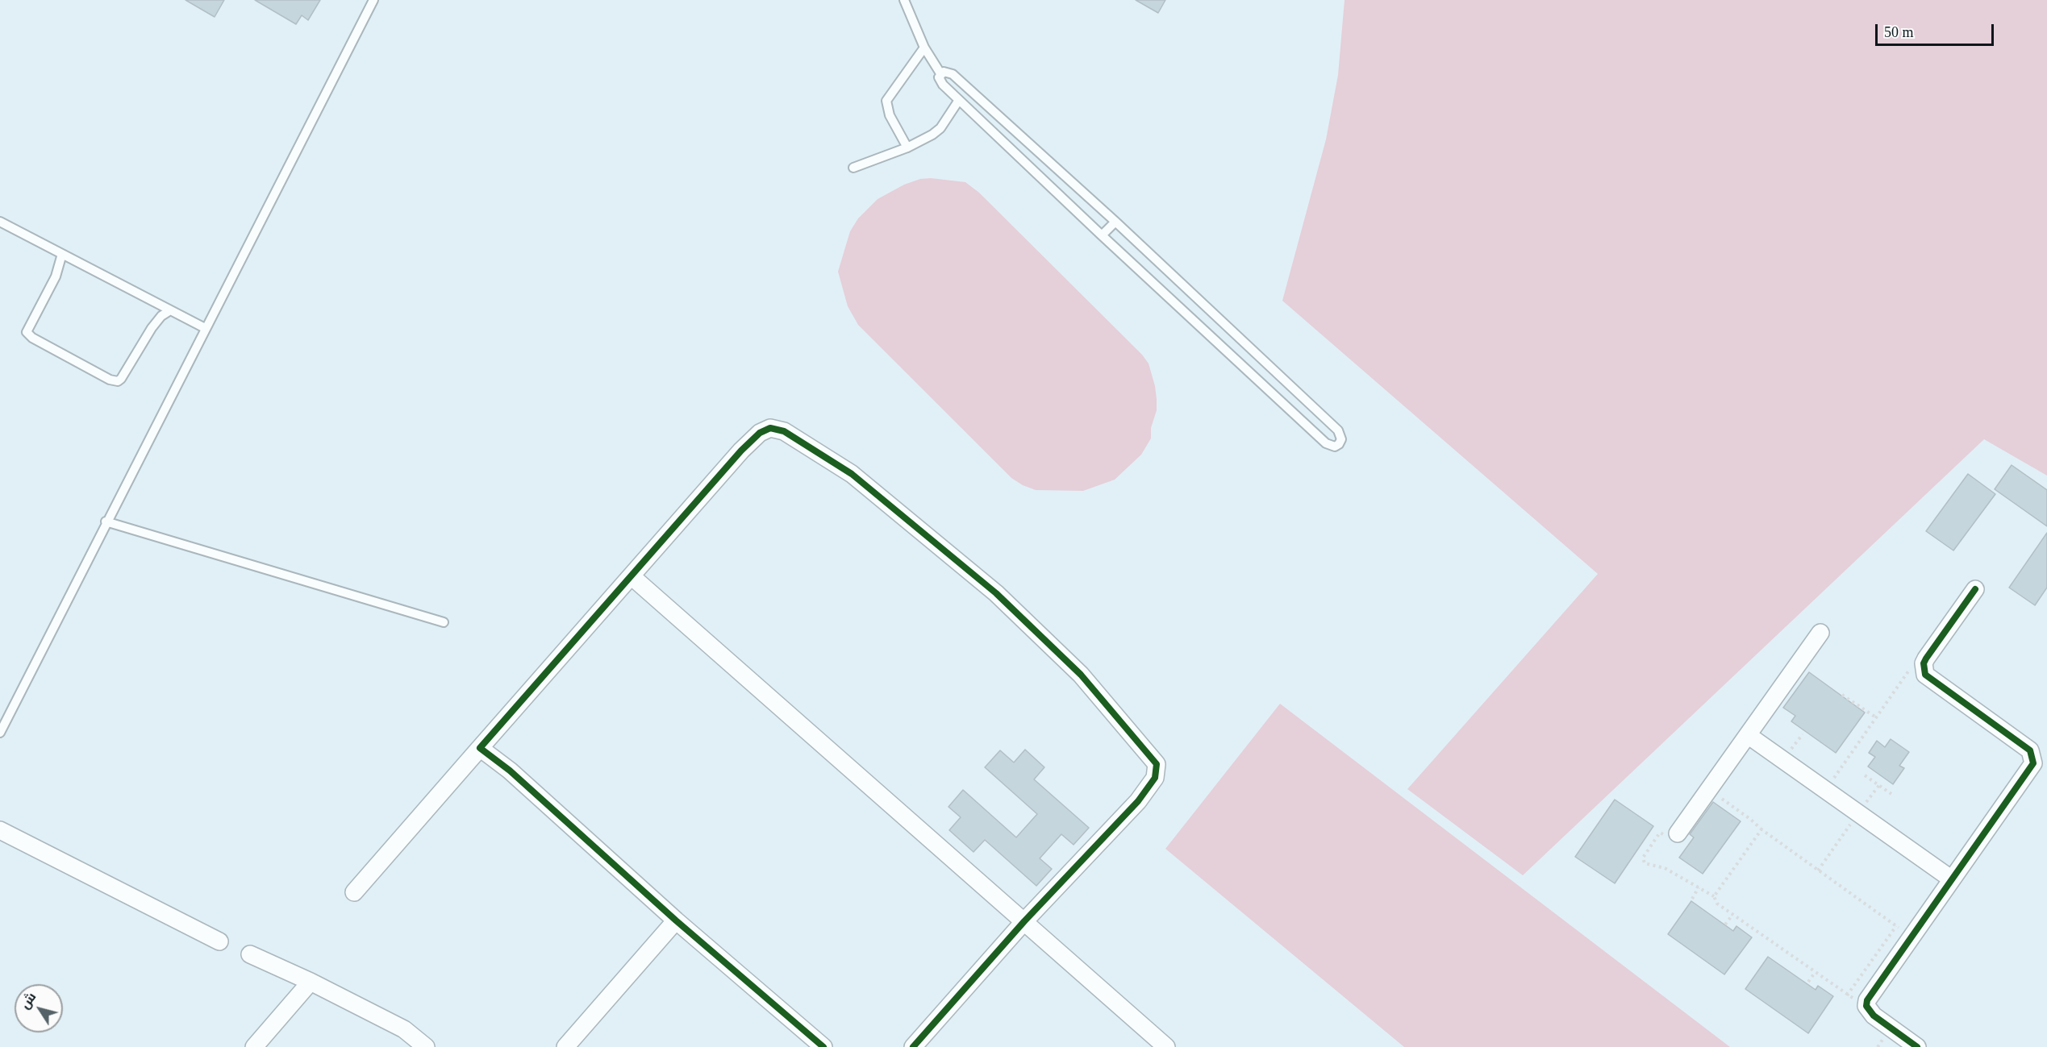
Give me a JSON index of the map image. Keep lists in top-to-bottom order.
{
  "scale_bar": "50 m",
  "north": "top left"
}
